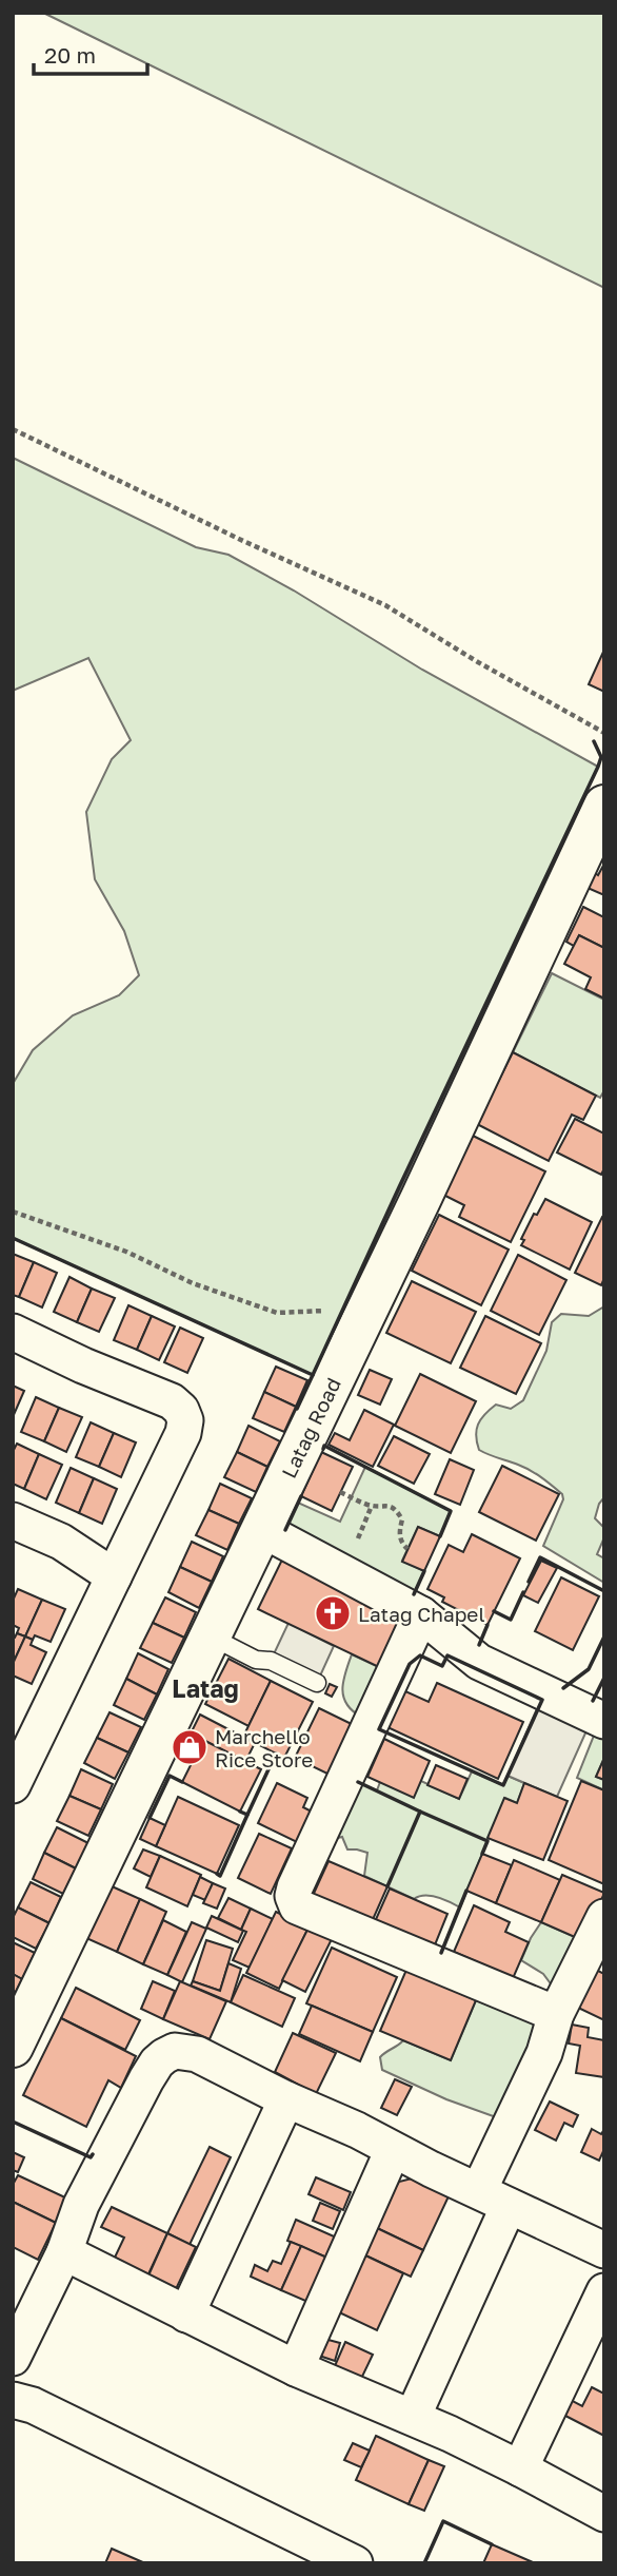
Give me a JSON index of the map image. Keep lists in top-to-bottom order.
{
  "streets": {
    "street": ["Latag Road"]
  },
  "districts": ["Latag"],
  "places": {
    "church": ["Latag Chapel"],
    "shop": ["Marchello Rice Store"]
  },
  "scale_bar": "20 m"
}
